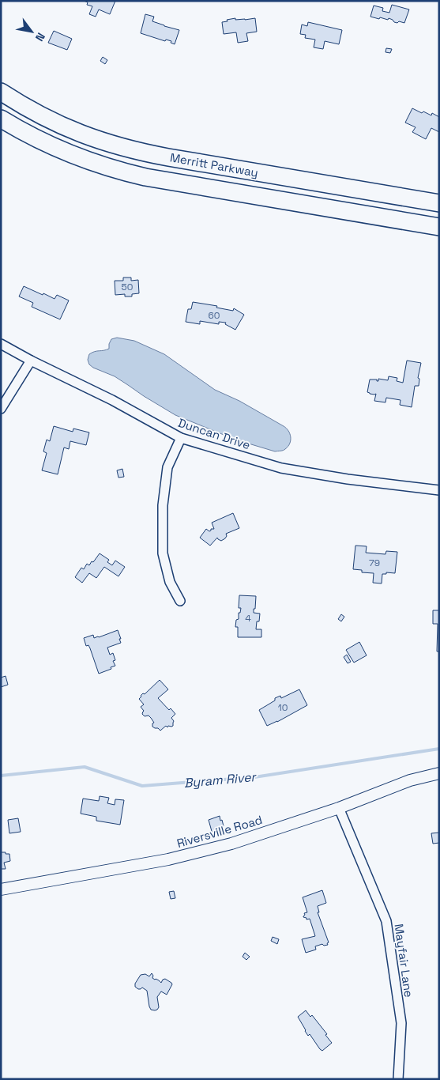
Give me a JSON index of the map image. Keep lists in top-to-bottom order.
{
  "streets": {
    "highway": ["Merritt Parkway"],
    "street": ["Duncan Drive", "Riversville Road", "Mayfair Lane"]
  },
  "crossings": [
    ["Riversville Road", "Mayfair Lane"]
  ],
  "water": ["Byram River"],
  "house_numbers": [
    "50",
    "60",
    "79",
    "4",
    "10"
  ],
  "north": "bottom right"
}
